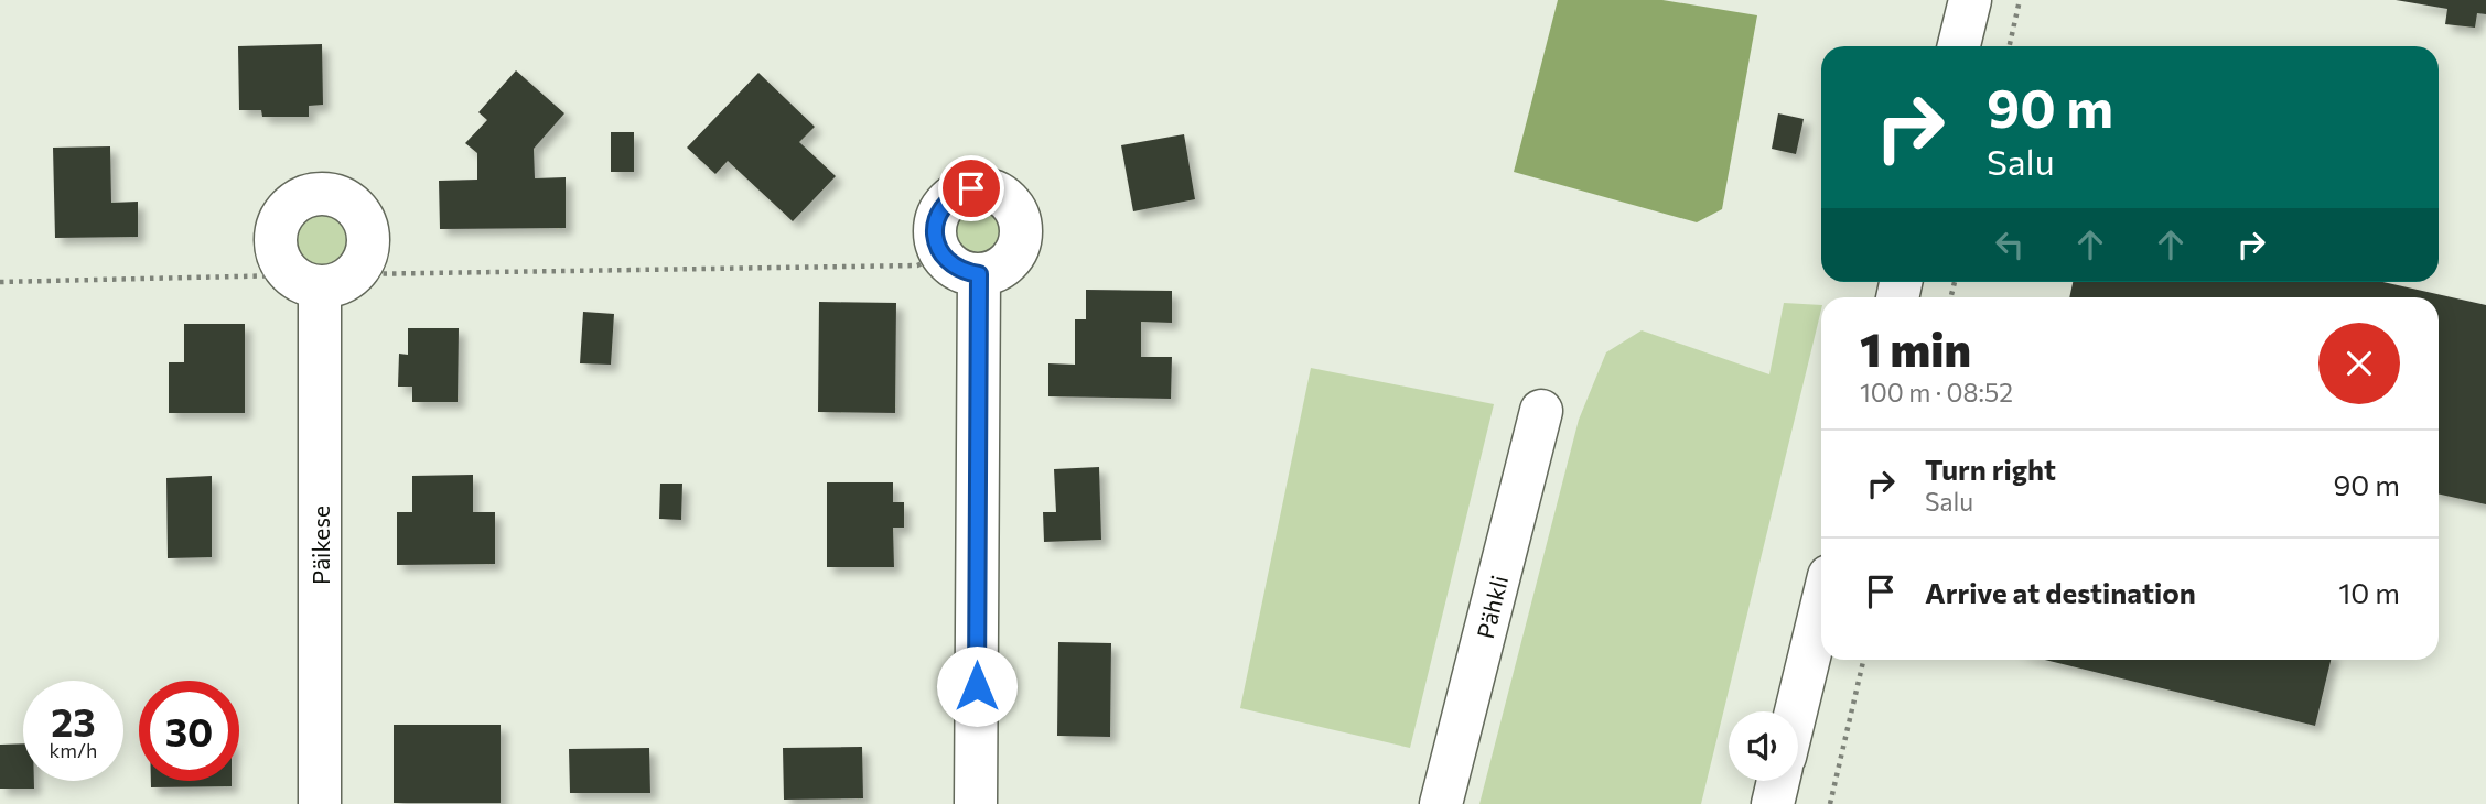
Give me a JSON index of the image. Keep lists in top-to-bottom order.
{
  "streets": {
    "street": ["Päikese", "Pähkli"]
  },
  "page": {
    "turn": ["90 m", "Salu"],
    "heading": ["1 min", "100 m · 08:52"],
    "list": [
      {
        "name": "Turn right",
        "note": "Salu",
        "value": "90 m"
      },
      {
        "name": "Arrive at destination",
        "value": "10 m"
      }
    ],
    "speed": "23 km/h",
    "limit": "30"
  }
}
